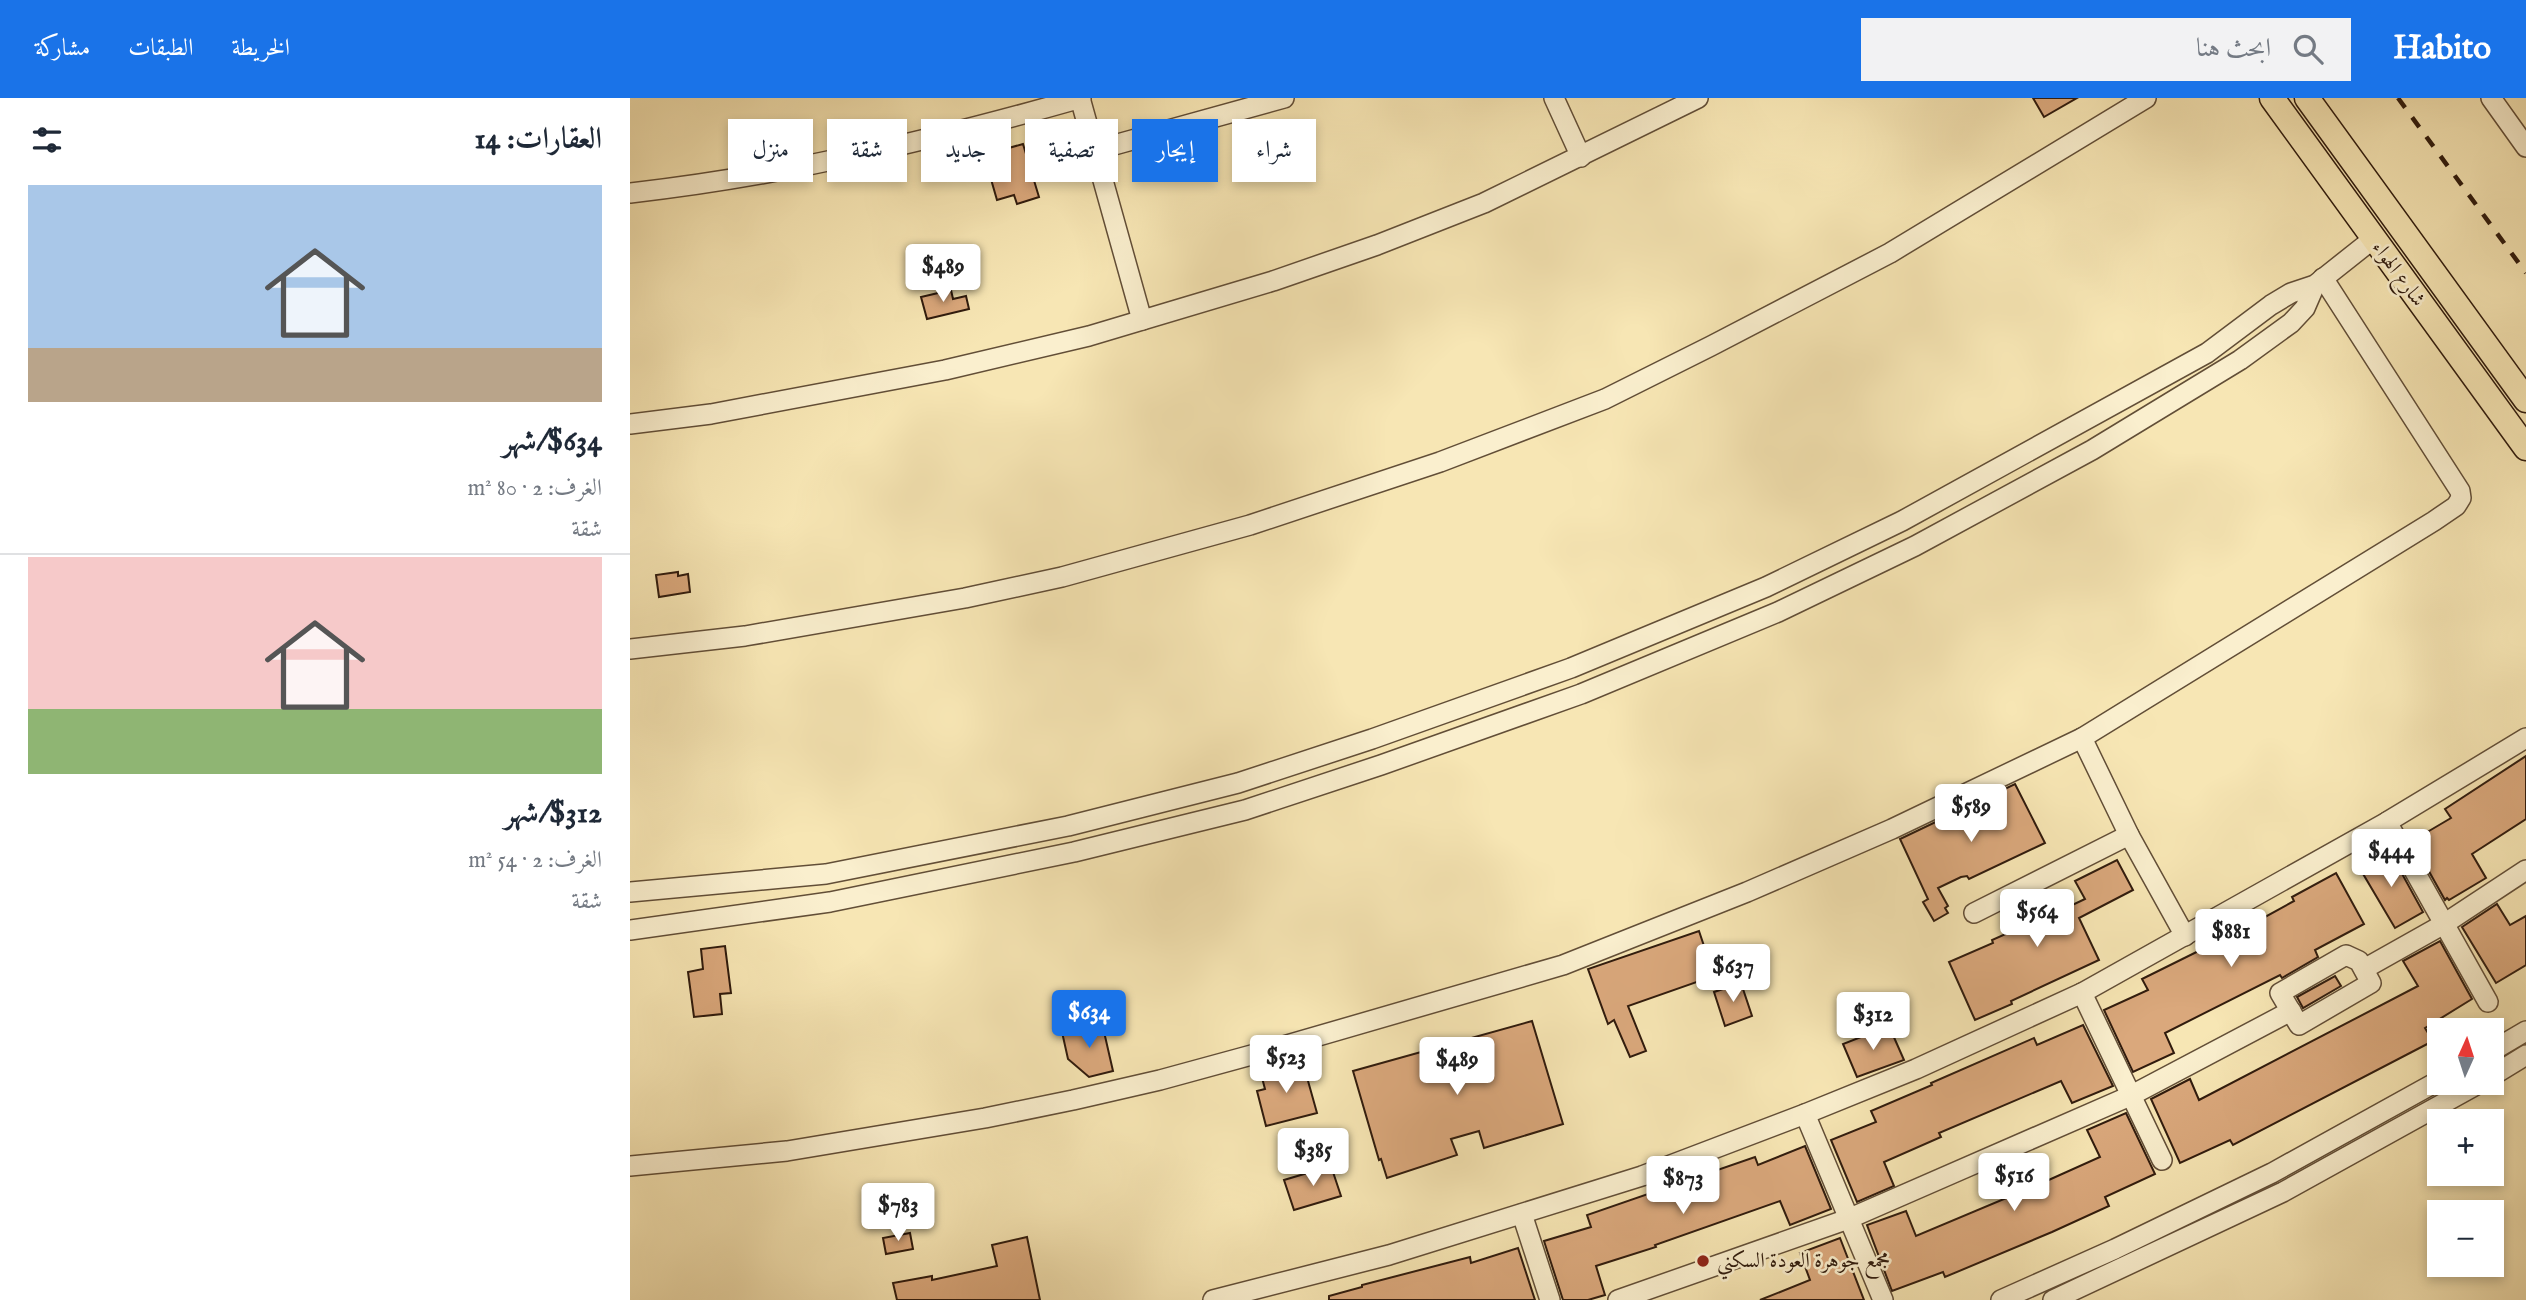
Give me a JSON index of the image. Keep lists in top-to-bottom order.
{
  "streets": {
    "main road": ["شارع الهواء"]
  },
  "places": ["مجمع جوهرة العودة السكني"],
  "north": "top",
  "page": {
    "header": "Habito",
    "search": "ابحث هنا",
    "nav": ["الخريطة", "الطبقات", "مشاركة"],
    "heading": "العقارات: 14",
    "chip": [
      "شراء",
      "إيجار",
      "تصفية",
      "جديد",
      "شقة",
      "منزل"
    ],
    "list": [
      {
        "name": "$634/شهر",
        "note": "الغرف: 2 · 80 m² · شقة"
      },
      {
        "name": "$312/شهر",
        "note": "الغرف: 2 · 54 m² · شقة"
      }
    ],
    "price": [
      "$489",
      "$589",
      "$444",
      "$564",
      "$881",
      "$637",
      "$634",
      "$312",
      "$523",
      "$489",
      "$385",
      "$516",
      "$873",
      "$783"
    ],
    "map_buttons": ["+", "−"]
  }
}
